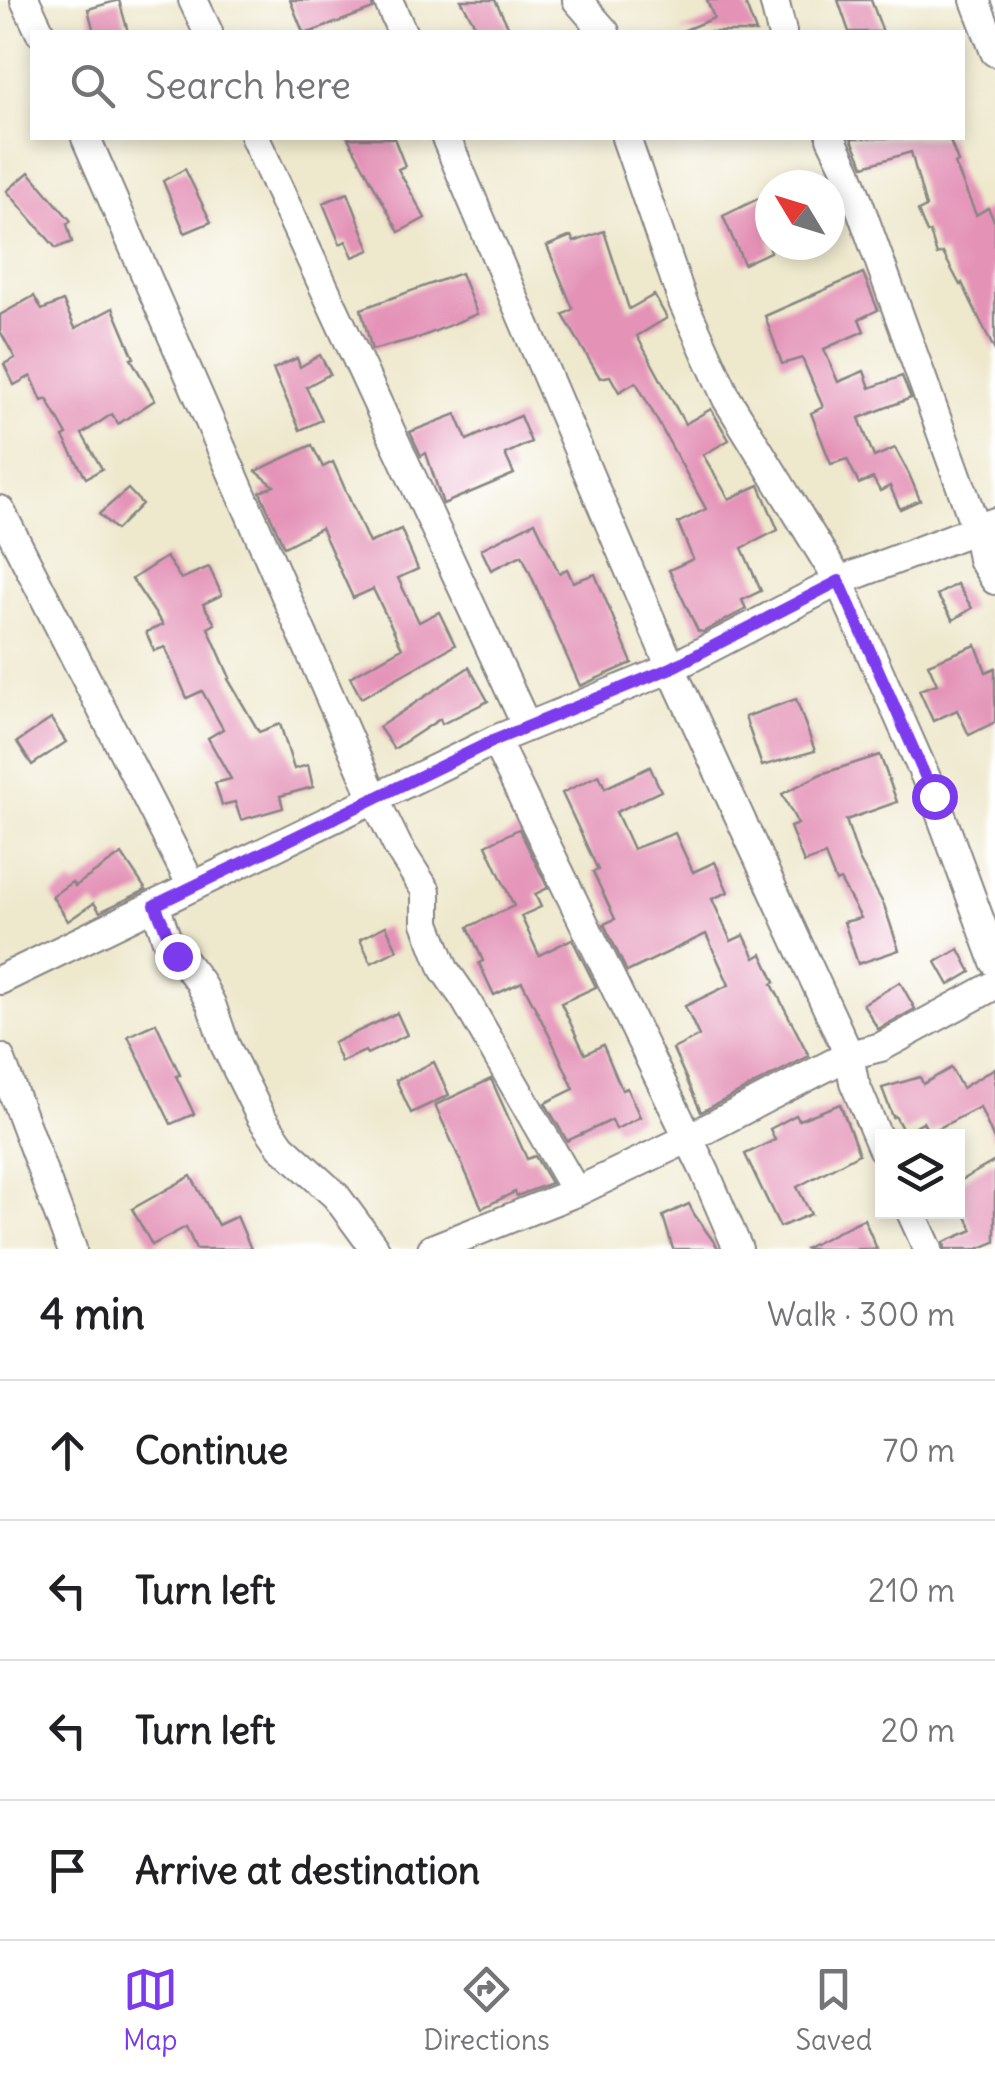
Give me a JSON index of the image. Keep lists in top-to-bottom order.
{
  "north": "top left",
  "page": {
    "search": "Search here",
    "heading": ["4 min", "Walk · 300 m"],
    "list": [
      ["Continue", "70 m"],
      ["Turn left", "210 m"],
      ["Turn left", "20 m"],
      "Arrive at destination"
    ],
    "nav": ["Map", "Directions", "Saved"]
  }
}
